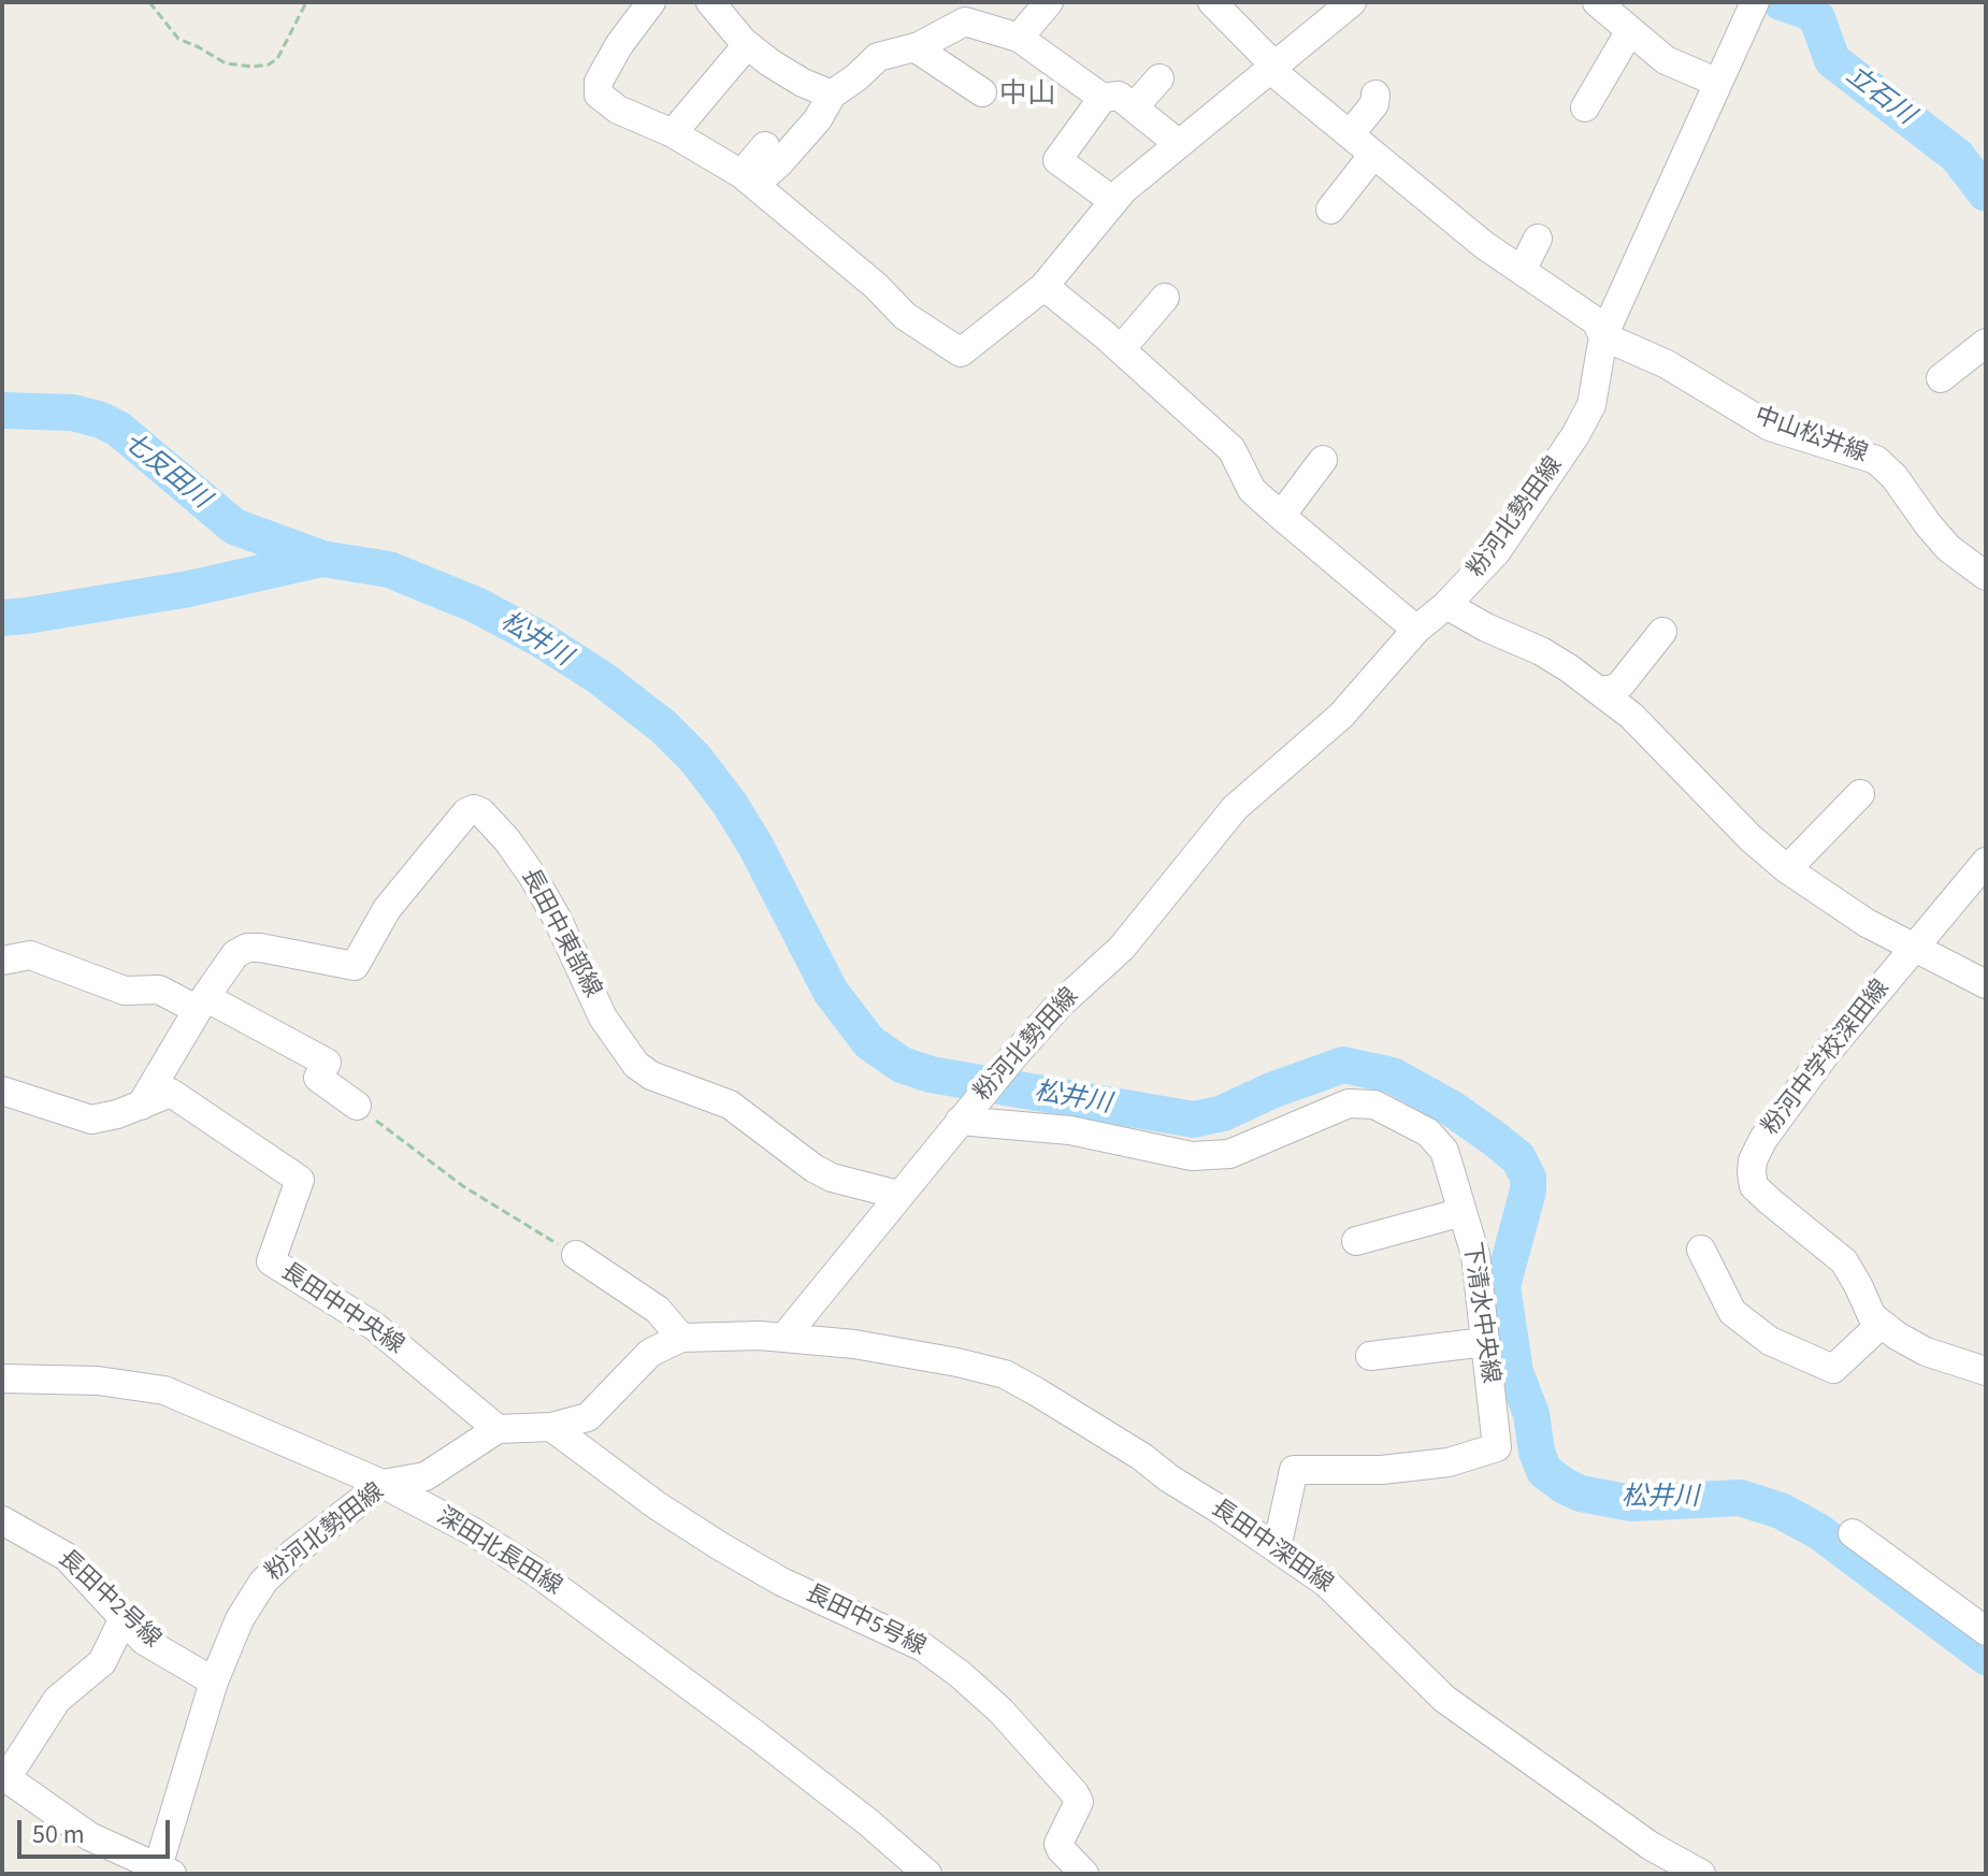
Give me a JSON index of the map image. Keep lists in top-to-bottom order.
{
  "streets": {
    "street": [
      "中山松井線",
      "粉河北勢田線",
      "長田中東部線",
      "粉河中学校深田線",
      "長田中中央線",
      "下清水中央線",
      "長田中深田線",
      "深田北長田線",
      "長田中2号線",
      "長田中5号線"
    ]
  },
  "crossings": [
    ["中山松井線", "粉河北勢田線"],
    ["粉河北勢田線", "長田中東部線"],
    ["粉河北勢田線", "長田中中央線"],
    ["粉河北勢田線", "下清水中央線"],
    ["粉河北勢田線", "長田中深田線"],
    ["粉河北勢田線", "深田北長田線"],
    ["粉河北勢田線", "長田中2号線"],
    ["長田中東部線", "長田中中央線"],
    ["下清水中央線", "長田中深田線"]
  ],
  "districts": ["中山"],
  "water": ["立石川", "七反田川", "松井川"],
  "scale_bar": "50 m"
}
